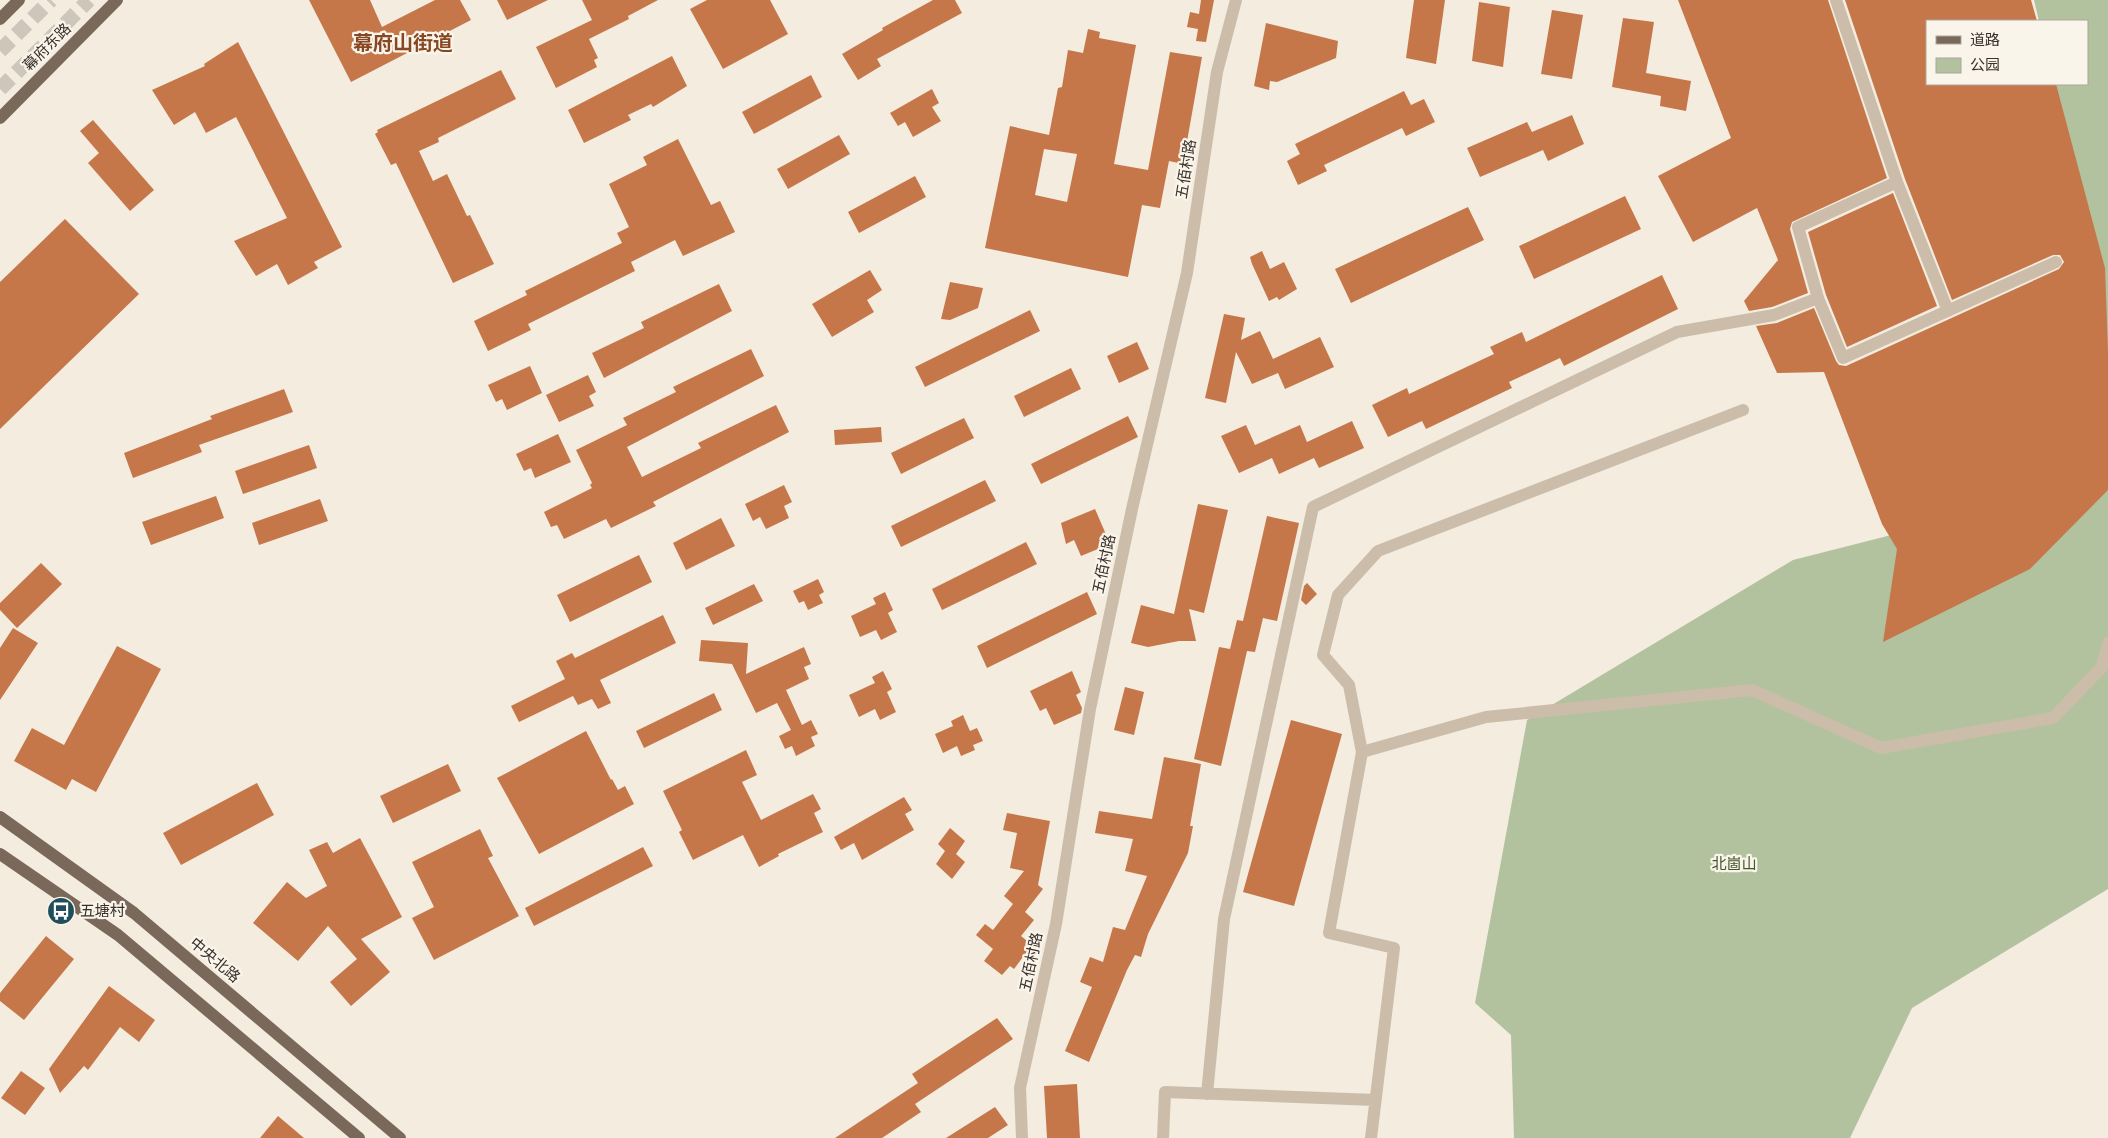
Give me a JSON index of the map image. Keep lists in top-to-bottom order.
{
  "streets": {
    "main road": ["幕府东路", "中央北路"],
    "street": ["五佰村路"]
  },
  "districts": ["幕府山街道"],
  "parks": ["北崮山"],
  "places": {
    "bus stop": ["五塘村"]
  },
  "legend": ["道路", "公园"]
}
